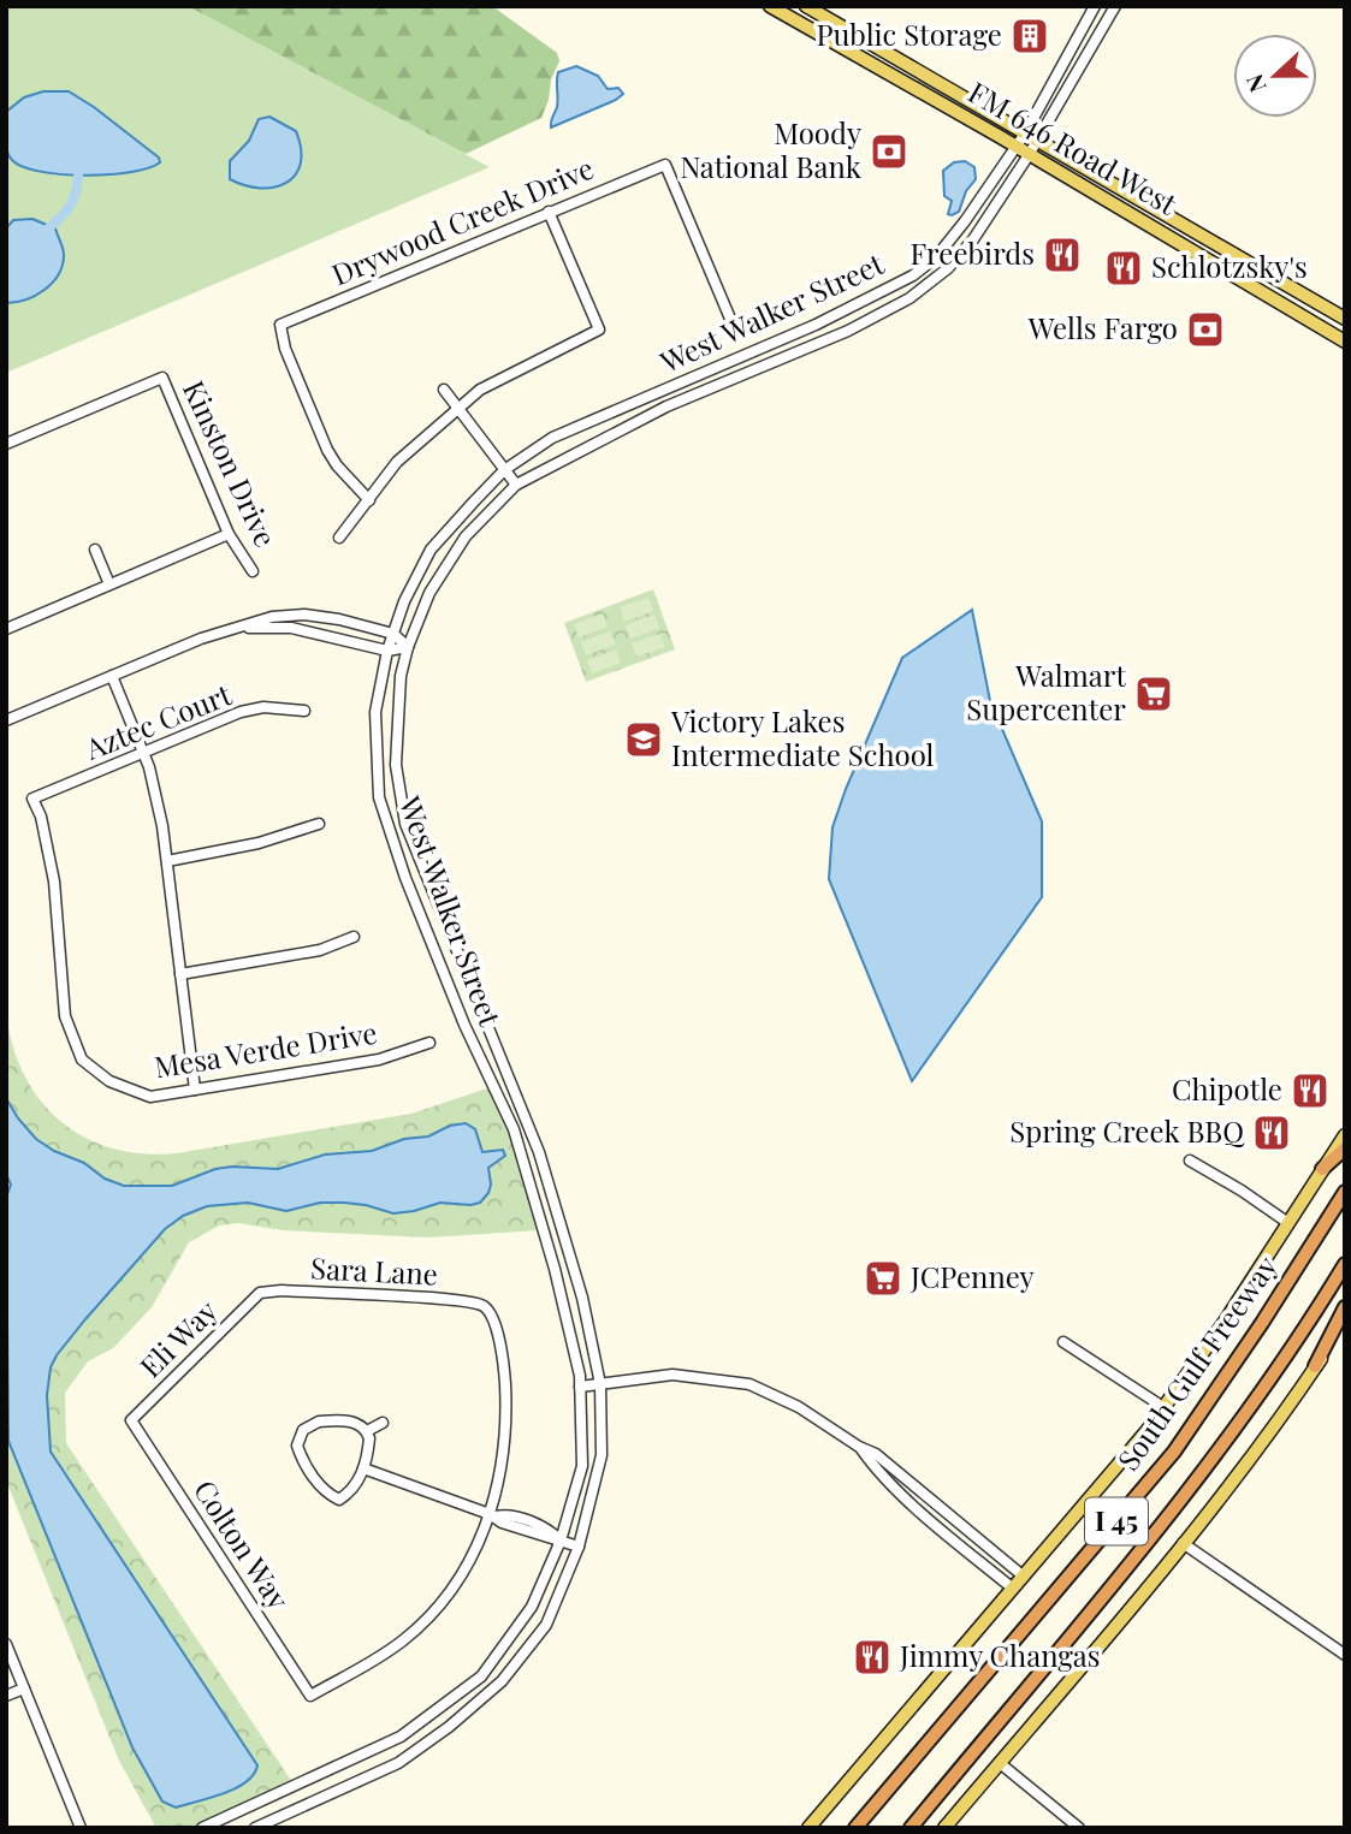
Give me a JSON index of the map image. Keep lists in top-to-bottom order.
{
  "streets": {
    "highway": ["South Gulf Freeway", "I 45"],
    "main road": ["FM 646 Road West"],
    "street": [
      "Drywood Creek Drive",
      "West Walker Street",
      "Kinston Drive",
      "Aztec Court",
      "Mesa Verde Drive",
      "Sara Lane",
      "Eli Way",
      "Colton Way"
    ]
  },
  "crossings": [
    ["FM 646 Road West", "West Walker Street"],
    ["Aztec Court", "Mesa Verde Drive"],
    ["Sara Lane", "Eli Way"],
    ["Sara Lane", "Colton Way"],
    ["Eli Way", "Colton Way"]
  ],
  "places": {
    "building": ["Public Storage"],
    "bank": ["Moody National Bank", "Wells Fargo"],
    "restaurant": [
      "Freebirds",
      "Schlotzsky's",
      "Chipotle",
      "Spring Creek BBQ",
      "Jimmy Changas"
    ],
    "supermarket": ["Walmart Supercenter", "JCPenney"],
    "school or university": ["Victory Lakes Intermediate School"]
  },
  "north": "left"
}
